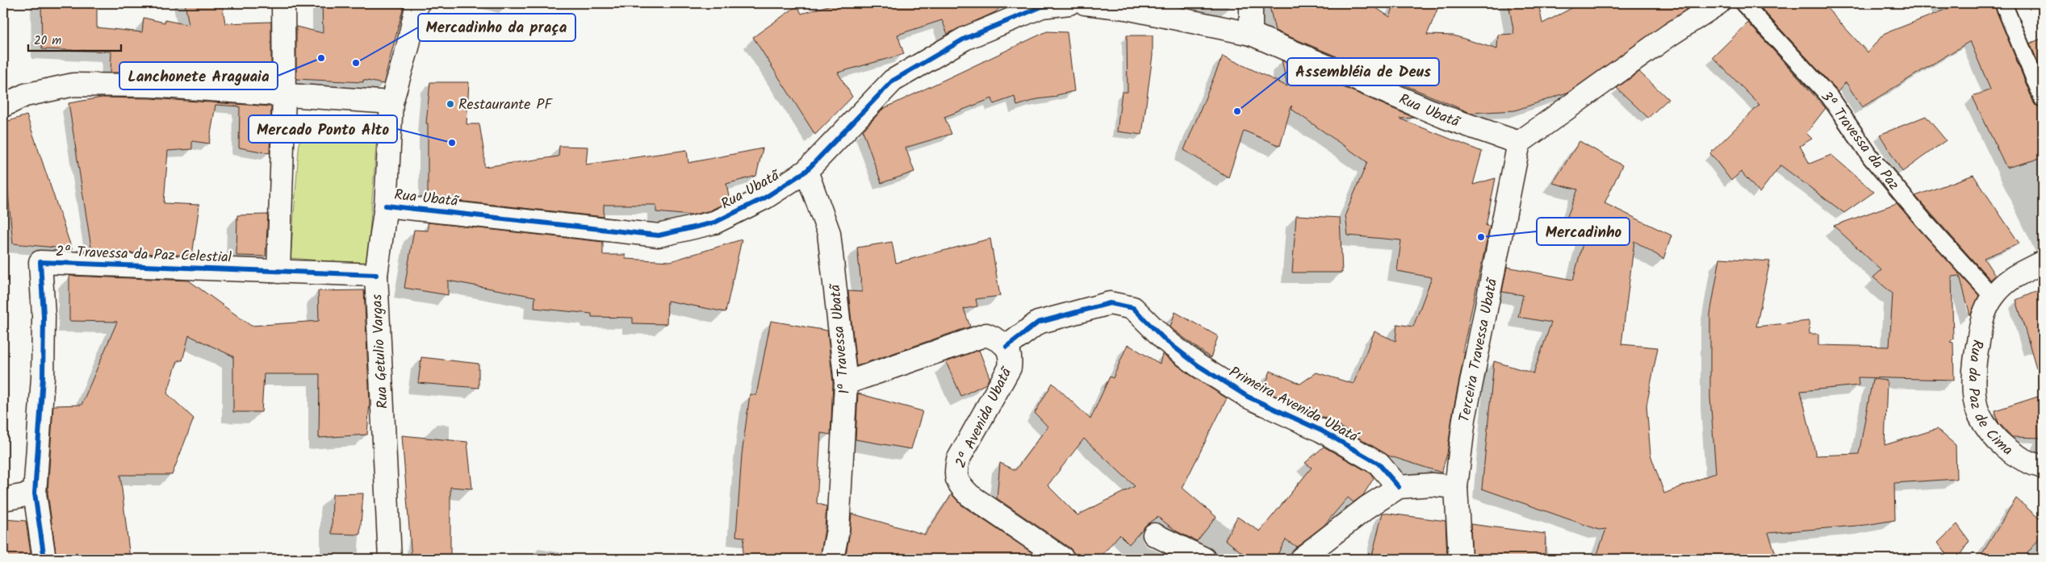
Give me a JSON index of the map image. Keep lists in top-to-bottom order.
{
  "streets": {
    "street": [
      "Rua Ubatã",
      "2ª Travessa da Paz Celestial",
      "1ª Travessa Ubatã",
      "Terceira Travessa Ubatã",
      "Rua Getulio Vargas",
      "Rua da Paz de Cima",
      "Primeira Avenida Ubatá",
      "2ª Avenida Ubatã"
    ],
    "lane": ["3ª Travessa da Paz"]
  },
  "crossings": [
    ["Rua Ubatã", "1ª Travessa Ubatã"],
    ["Rua Ubatã", "Terceira Travessa Ubatã"],
    ["Rua Ubatã", "Rua Getulio Vargas"],
    ["3ª Travessa da Paz", "Rua da Paz de Cima"],
    ["2ª Travessa da Paz Celestial", "Rua Getulio Vargas"],
    ["1ª Travessa Ubatã", "2ª Avenida Ubatã"],
    ["Primeira Avenida Ubatá", "2ª Avenida Ubatã"]
  ],
  "places": [
    "Lanchonete Araguaia",
    "Mercadinho da praça",
    "Restaurante PF",
    "Assembléia de Deus",
    "Mercado Ponto Alto",
    "Mercadinho"
  ],
  "scale_bar": "20 m"
}
